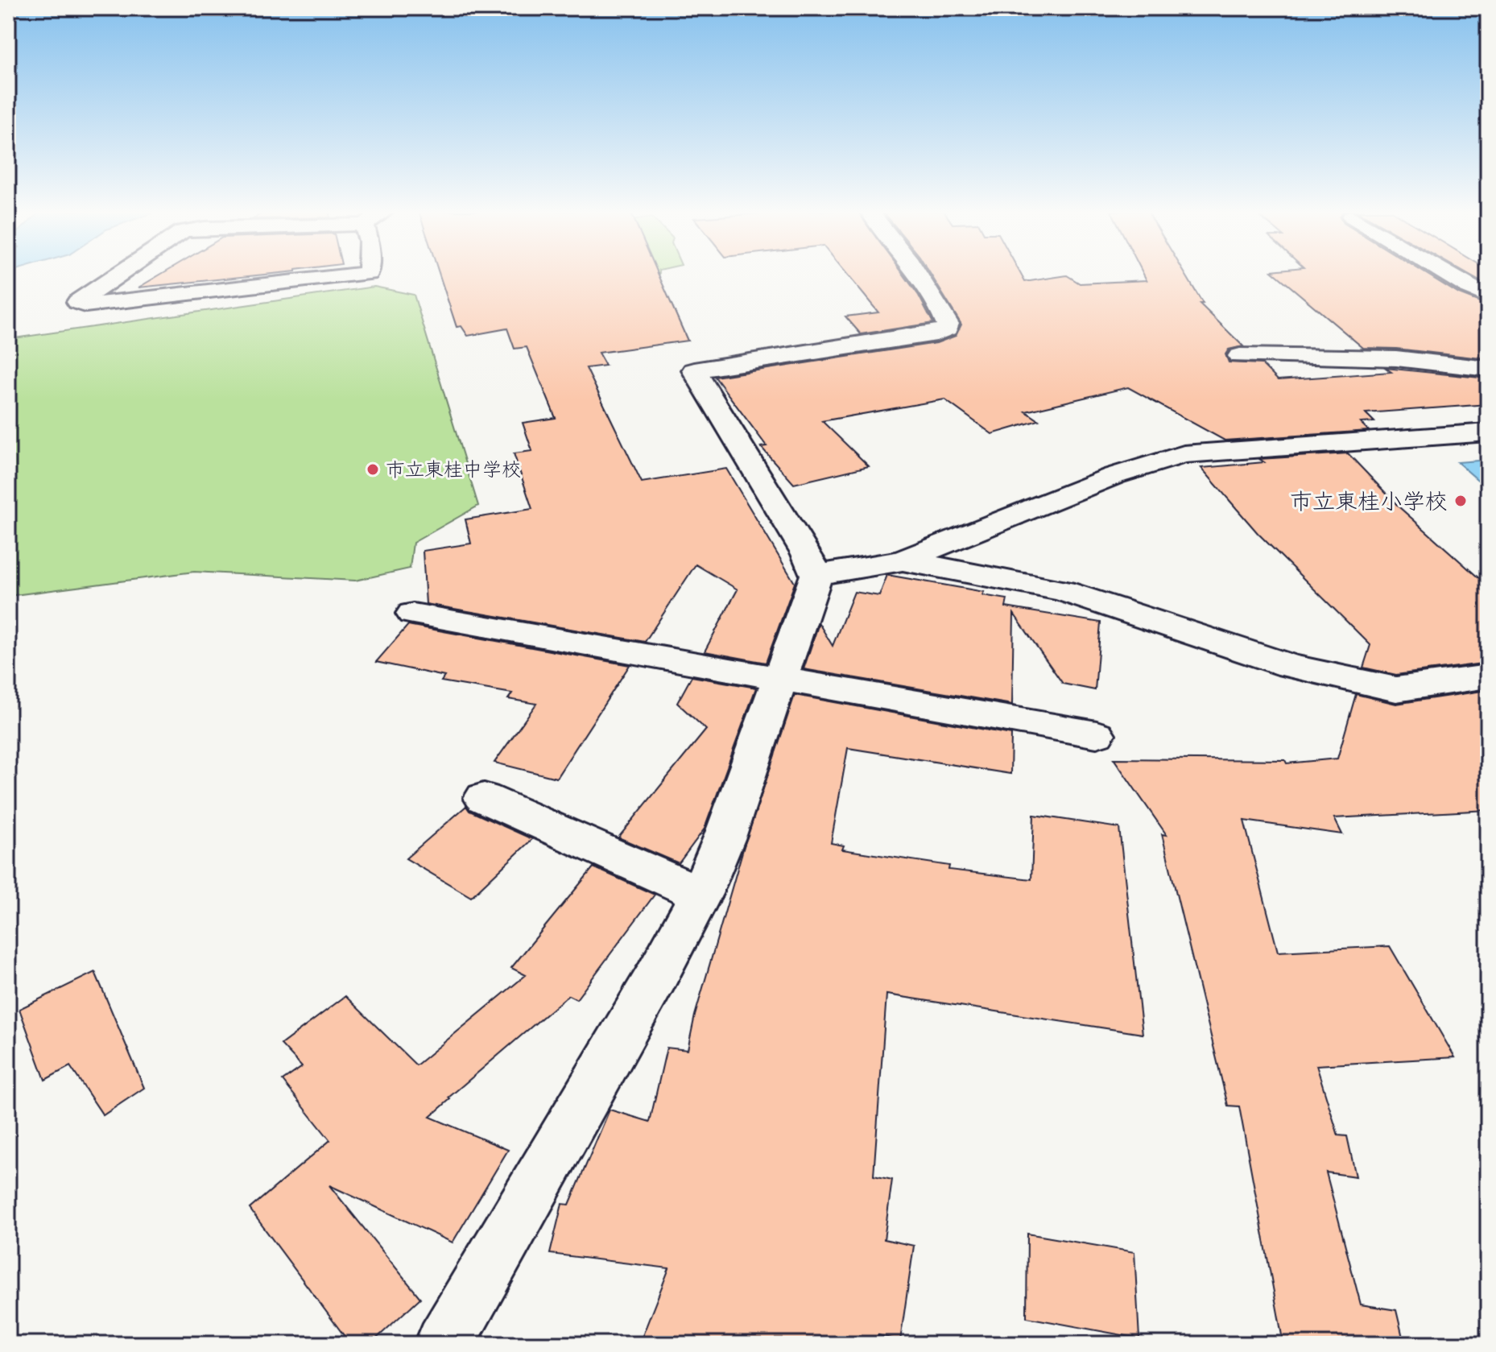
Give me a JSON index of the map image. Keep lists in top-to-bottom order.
{
  "places": ["市立東桂中学校", "市立東桂小学校"]
}
